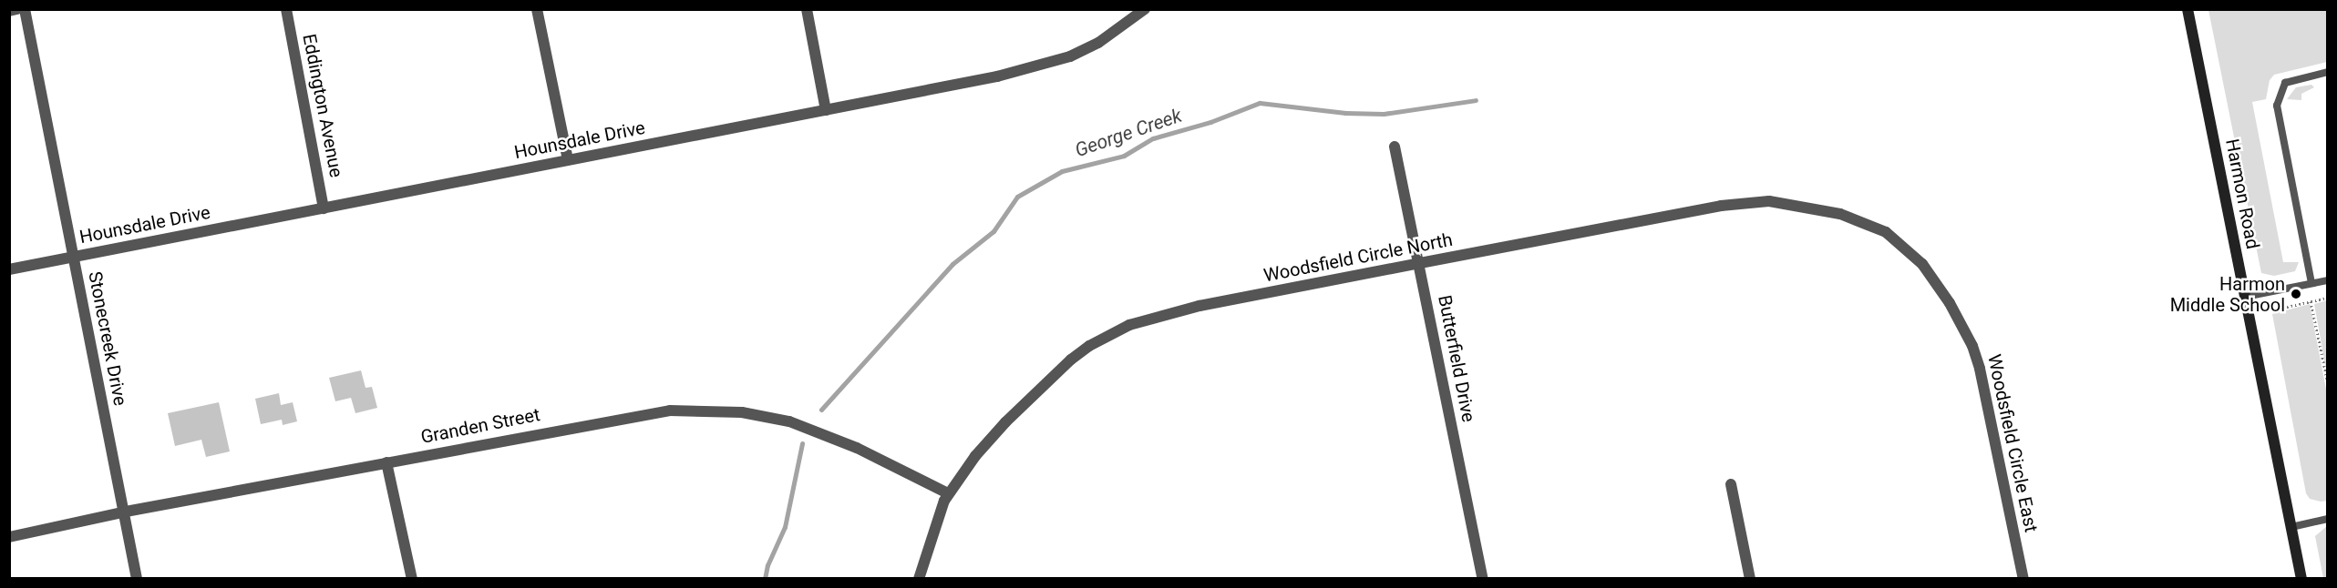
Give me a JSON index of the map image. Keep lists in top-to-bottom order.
{
  "streets": {
    "main road": ["Harmon Road"],
    "street": [
      "Eddington Avenue",
      "Hounsdale Drive",
      "Woodsfield Circle North",
      "Stonecreek Drive",
      "Butterfield Drive",
      "Granden Street",
      "Woodsfield Circle East"
    ]
  },
  "crossings": [
    ["Eddington Avenue", "Hounsdale Drive"],
    ["Hounsdale Drive", "Stonecreek Drive"],
    ["Woodsfield Circle North", "Butterfield Drive"],
    ["Woodsfield Circle North", "Granden Street"],
    ["Woodsfield Circle North", "Woodsfield Circle East"],
    ["Stonecreek Drive", "Granden Street"]
  ],
  "water": ["George Creek"],
  "places": ["Harmon Middle School"]
}
